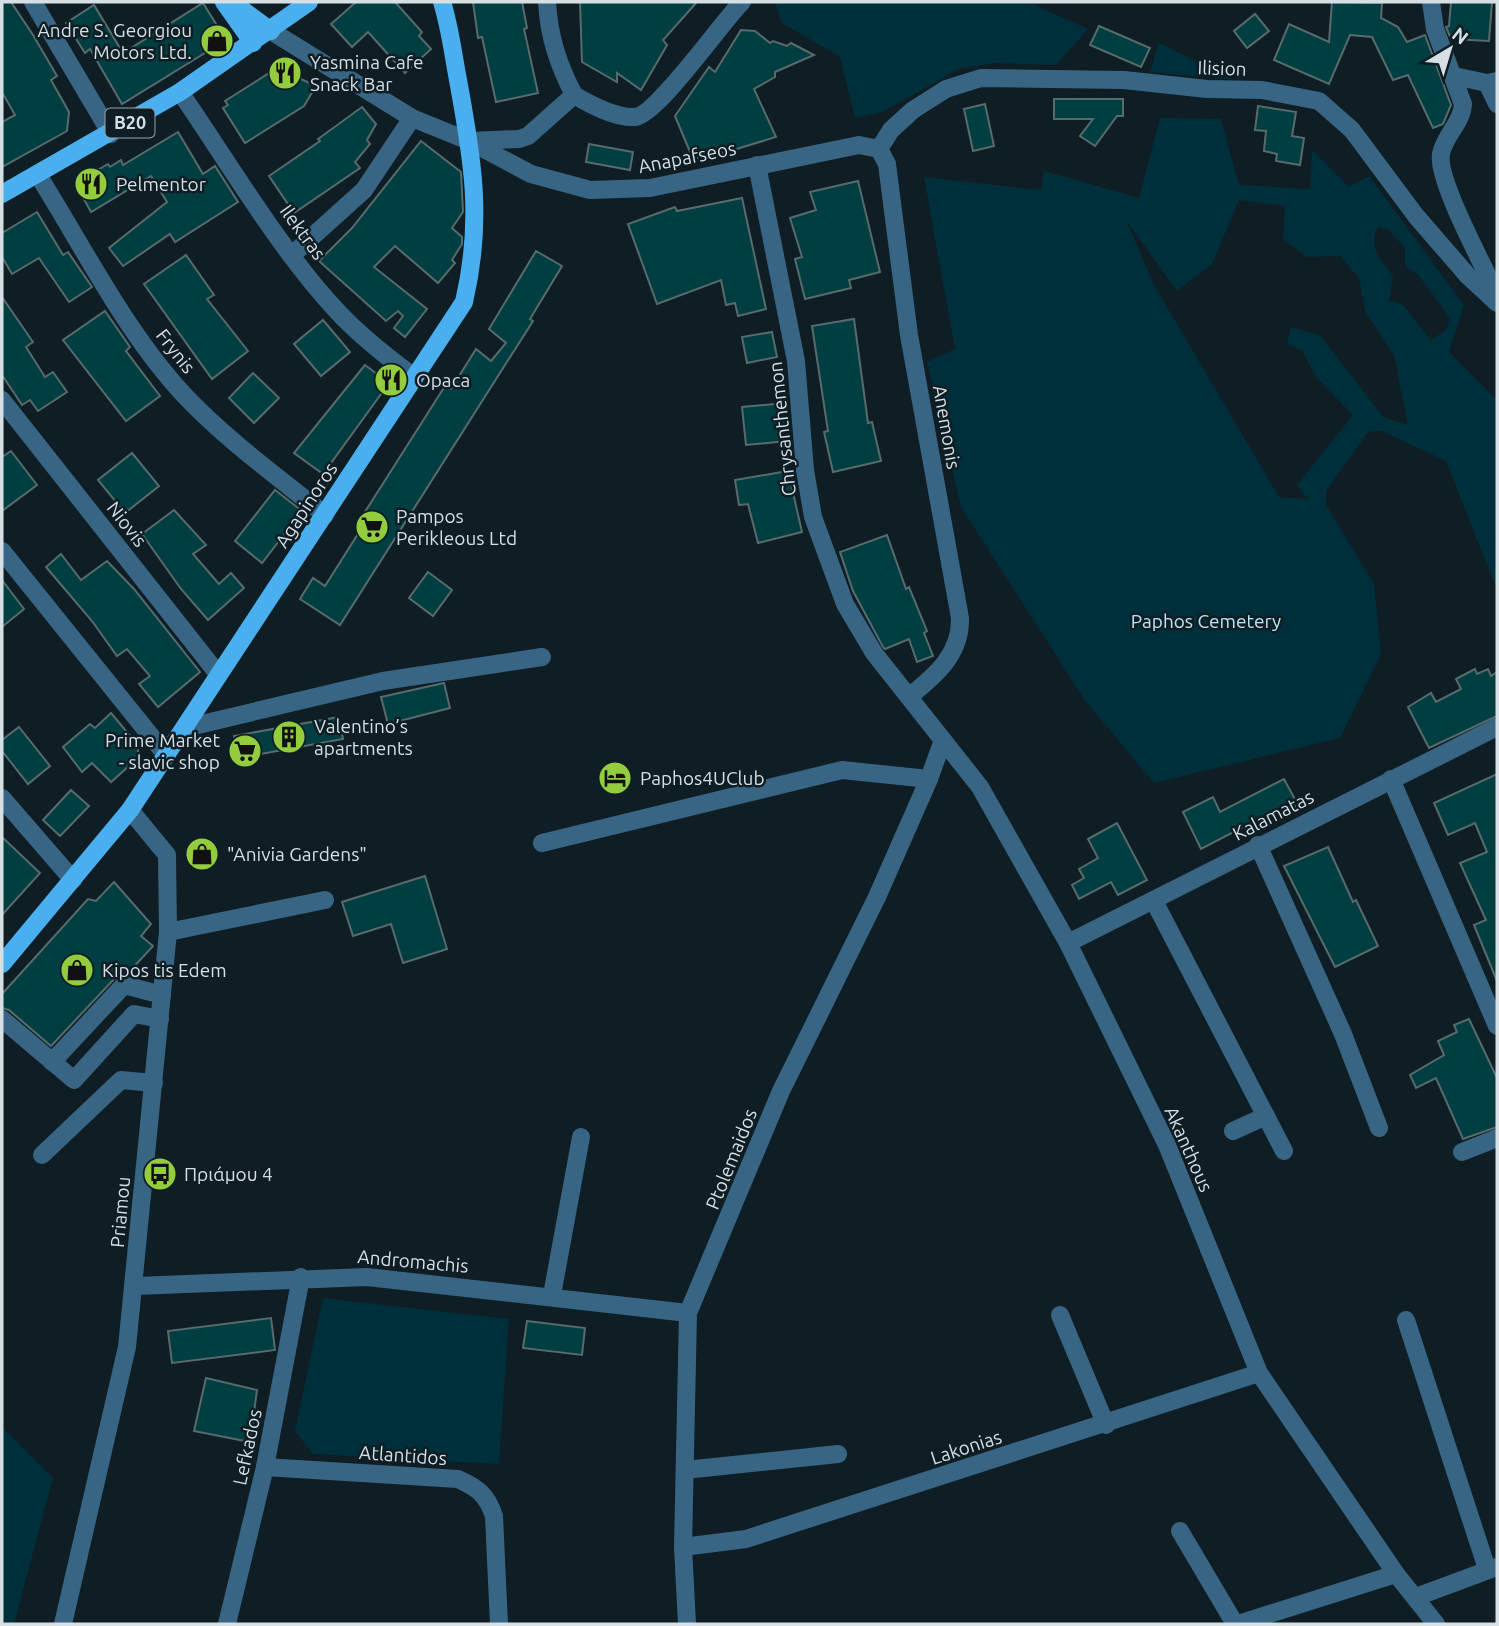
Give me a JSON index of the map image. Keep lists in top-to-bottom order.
{
  "streets": {
    "main road": ["B20", "Agapinoros"],
    "street": [
      "Ilision",
      "Anapafseos",
      "Ilektras",
      "Frynis",
      "Anemonis",
      "Chrysanthemon",
      "Niovis",
      "Kalamatas",
      "Akanthous",
      "Ptolemaidos",
      "Priamou",
      "Andromachis",
      "Lefkados",
      "Lakonias",
      "Atlantidos"
    ]
  },
  "crossings": [
    ["Ilision", "Anapafseos"],
    ["Ilision", "Anemonis"],
    ["B20", "Anapafseos"],
    ["B20", "Ilektras"],
    ["B20", "Frynis"],
    ["Anapafseos", "Anemonis"],
    ["Anapafseos", "Chrysanthemon"],
    ["Anapafseos", "Agapinoros"],
    ["Ilektras", "Agapinoros"],
    ["Frynis", "Agapinoros"],
    ["Anemonis", "Chrysanthemon"],
    ["Chrysanthemon", "Akanthous"],
    ["Chrysanthemon", "Ptolemaidos"],
    ["Agapinoros", "Niovis"],
    ["Agapinoros", "Priamou"],
    ["Kalamatas", "Akanthous"],
    ["Akanthous", "Ptolemaidos"],
    ["Akanthous", "Lakonias"],
    ["Ptolemaidos", "Andromachis"],
    ["Ptolemaidos", "Lakonias"],
    ["Priamou", "Andromachis"],
    ["Andromachis", "Lefkados"],
    ["Lefkados", "Atlantidos"]
  ],
  "parks": ["Paphos Cemetery"],
  "places": {
    "shop": ["Andre S. Georgiou Motors Ltd.", "\"Anivia Gardens\"", "Kipos tis Edem"],
    "restaurant": ["Yasmina Cafe Snack Bar", "Pelmentor", "Opaca"],
    "supermarket": ["Pampos Perikleous Ltd", "Prime Market - slavic shop"],
    "building": ["Valentino’s apartments"],
    "hotel": ["Paphos4UClub"],
    "bus stop": ["Πριάμου 4"]
  },
  "north": "top right"
}
